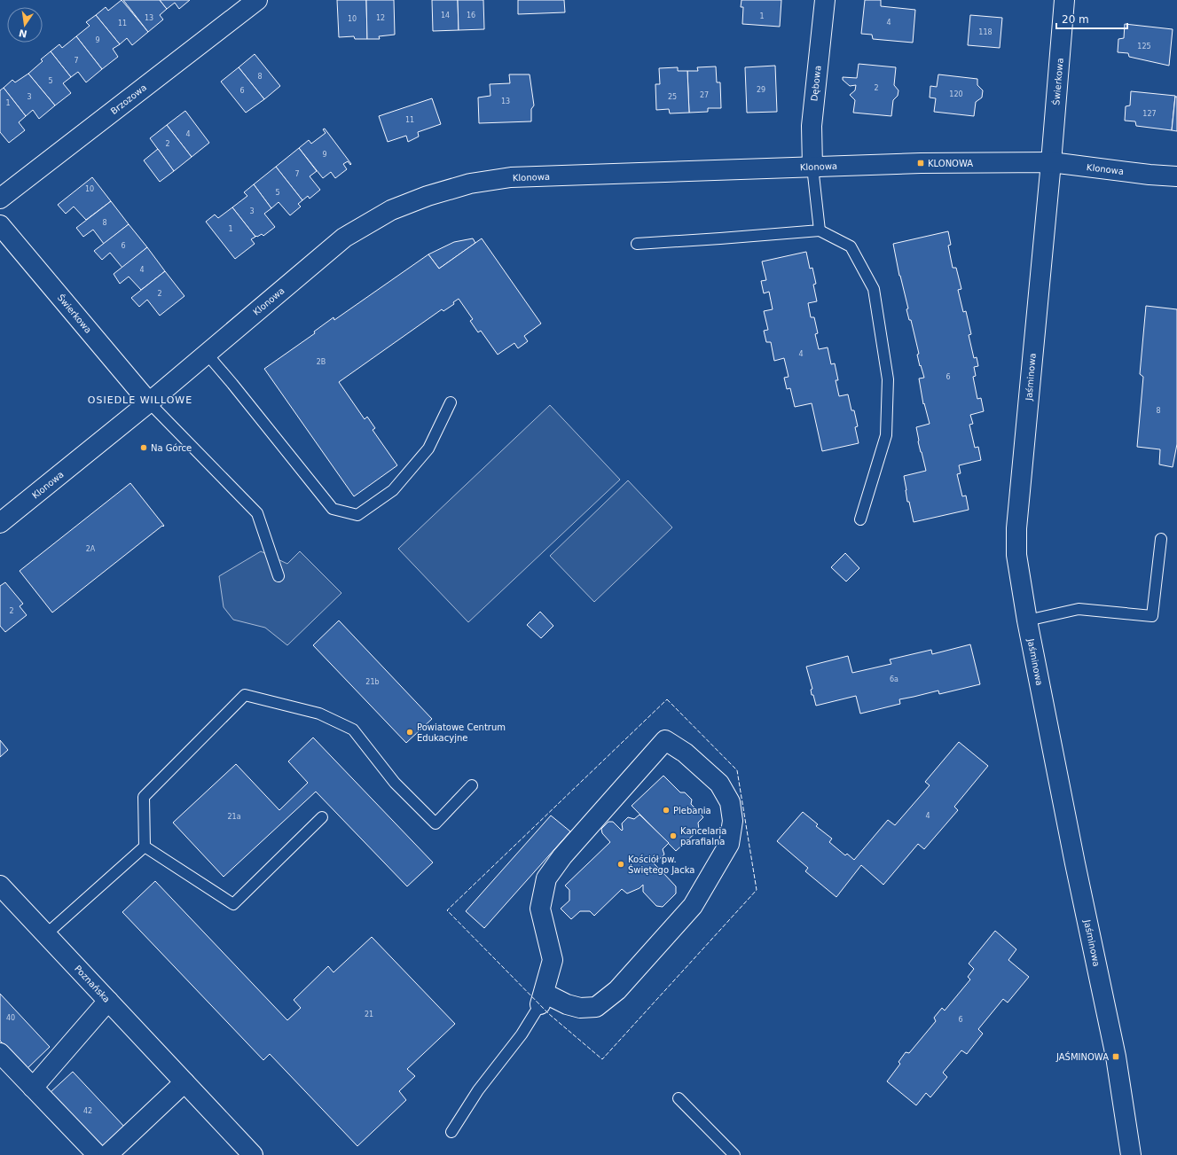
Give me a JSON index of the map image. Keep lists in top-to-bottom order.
{
  "streets": {
    "street": [
      "Świerkowa",
      "Dębowa",
      "Brzozowa",
      "Klonowa",
      "Jaśminowa",
      "Poznańska"
    ]
  },
  "crossings": [
    ["Świerkowa", "Klonowa"],
    ["Świerkowa", "Jaśminowa"],
    ["Dębowa", "Klonowa"],
    ["Klonowa", "Jaśminowa"]
  ],
  "districts": ["OSIEDLE WILLOWE"],
  "places": {
    "transit": ["KLONOWA", "JAŚMINOWA"],
    "other": [
      "Na Górce",
      "Powiatowe Centrum Edukacyjne",
      "Plebania",
      "Kancelaria parafialna",
      "Kościół pw. Świętego Jacka"
    ]
  },
  "house_numbers": [
    "14",
    "16",
    "1",
    "13",
    "12",
    "10",
    "4",
    "11",
    "118",
    "9",
    "125",
    "7",
    "8",
    "5",
    "2",
    "29",
    "6",
    "120",
    "27",
    "3",
    "25",
    "13",
    "1",
    "127",
    "11",
    "4",
    "2",
    "9",
    "7",
    "10",
    "5",
    "3",
    "8",
    "1",
    "6",
    "4",
    "2",
    "4",
    "2B",
    "6",
    "8",
    "2A",
    "2",
    "6a",
    "21b",
    "4",
    "21a",
    "21",
    "40",
    "6",
    "42"
  ],
  "scale_bar": "20 m",
  "north": "bottom"
}
